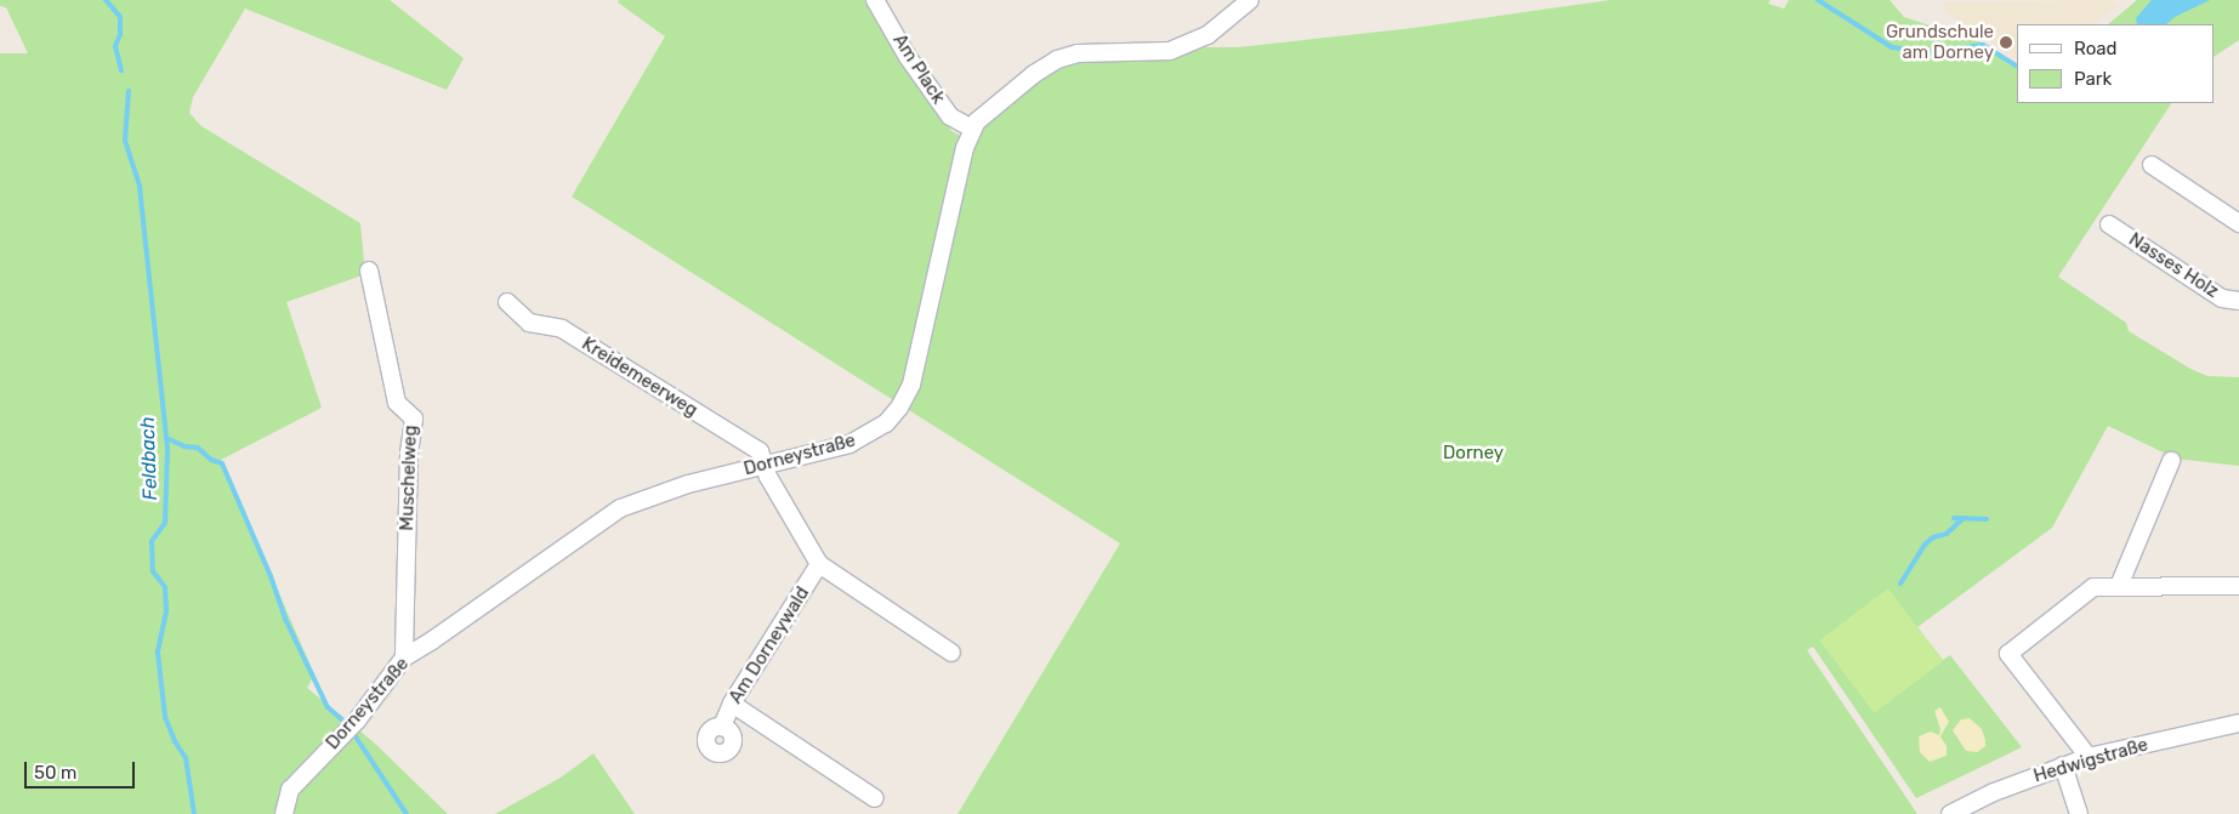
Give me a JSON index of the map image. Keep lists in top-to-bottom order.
{
  "streets": {
    "street": [
      "Am Plack",
      "Nasses Holz",
      "Kreidemeerweg",
      "Dorneystraße",
      "Muschelweg",
      "Am Dorneywald",
      "Hedwigstraße"
    ]
  },
  "crossings": [
    ["Am Plack", "Dorneystraße"],
    ["Kreidemeerweg", "Dorneystraße"],
    ["Dorneystraße", "Muschelweg"]
  ],
  "water": ["Feldbach"],
  "parks": ["Dorney"],
  "places": ["Grundschule am Dorney"],
  "legend": ["Road", "Park"],
  "scale_bar": "50 m"
}
